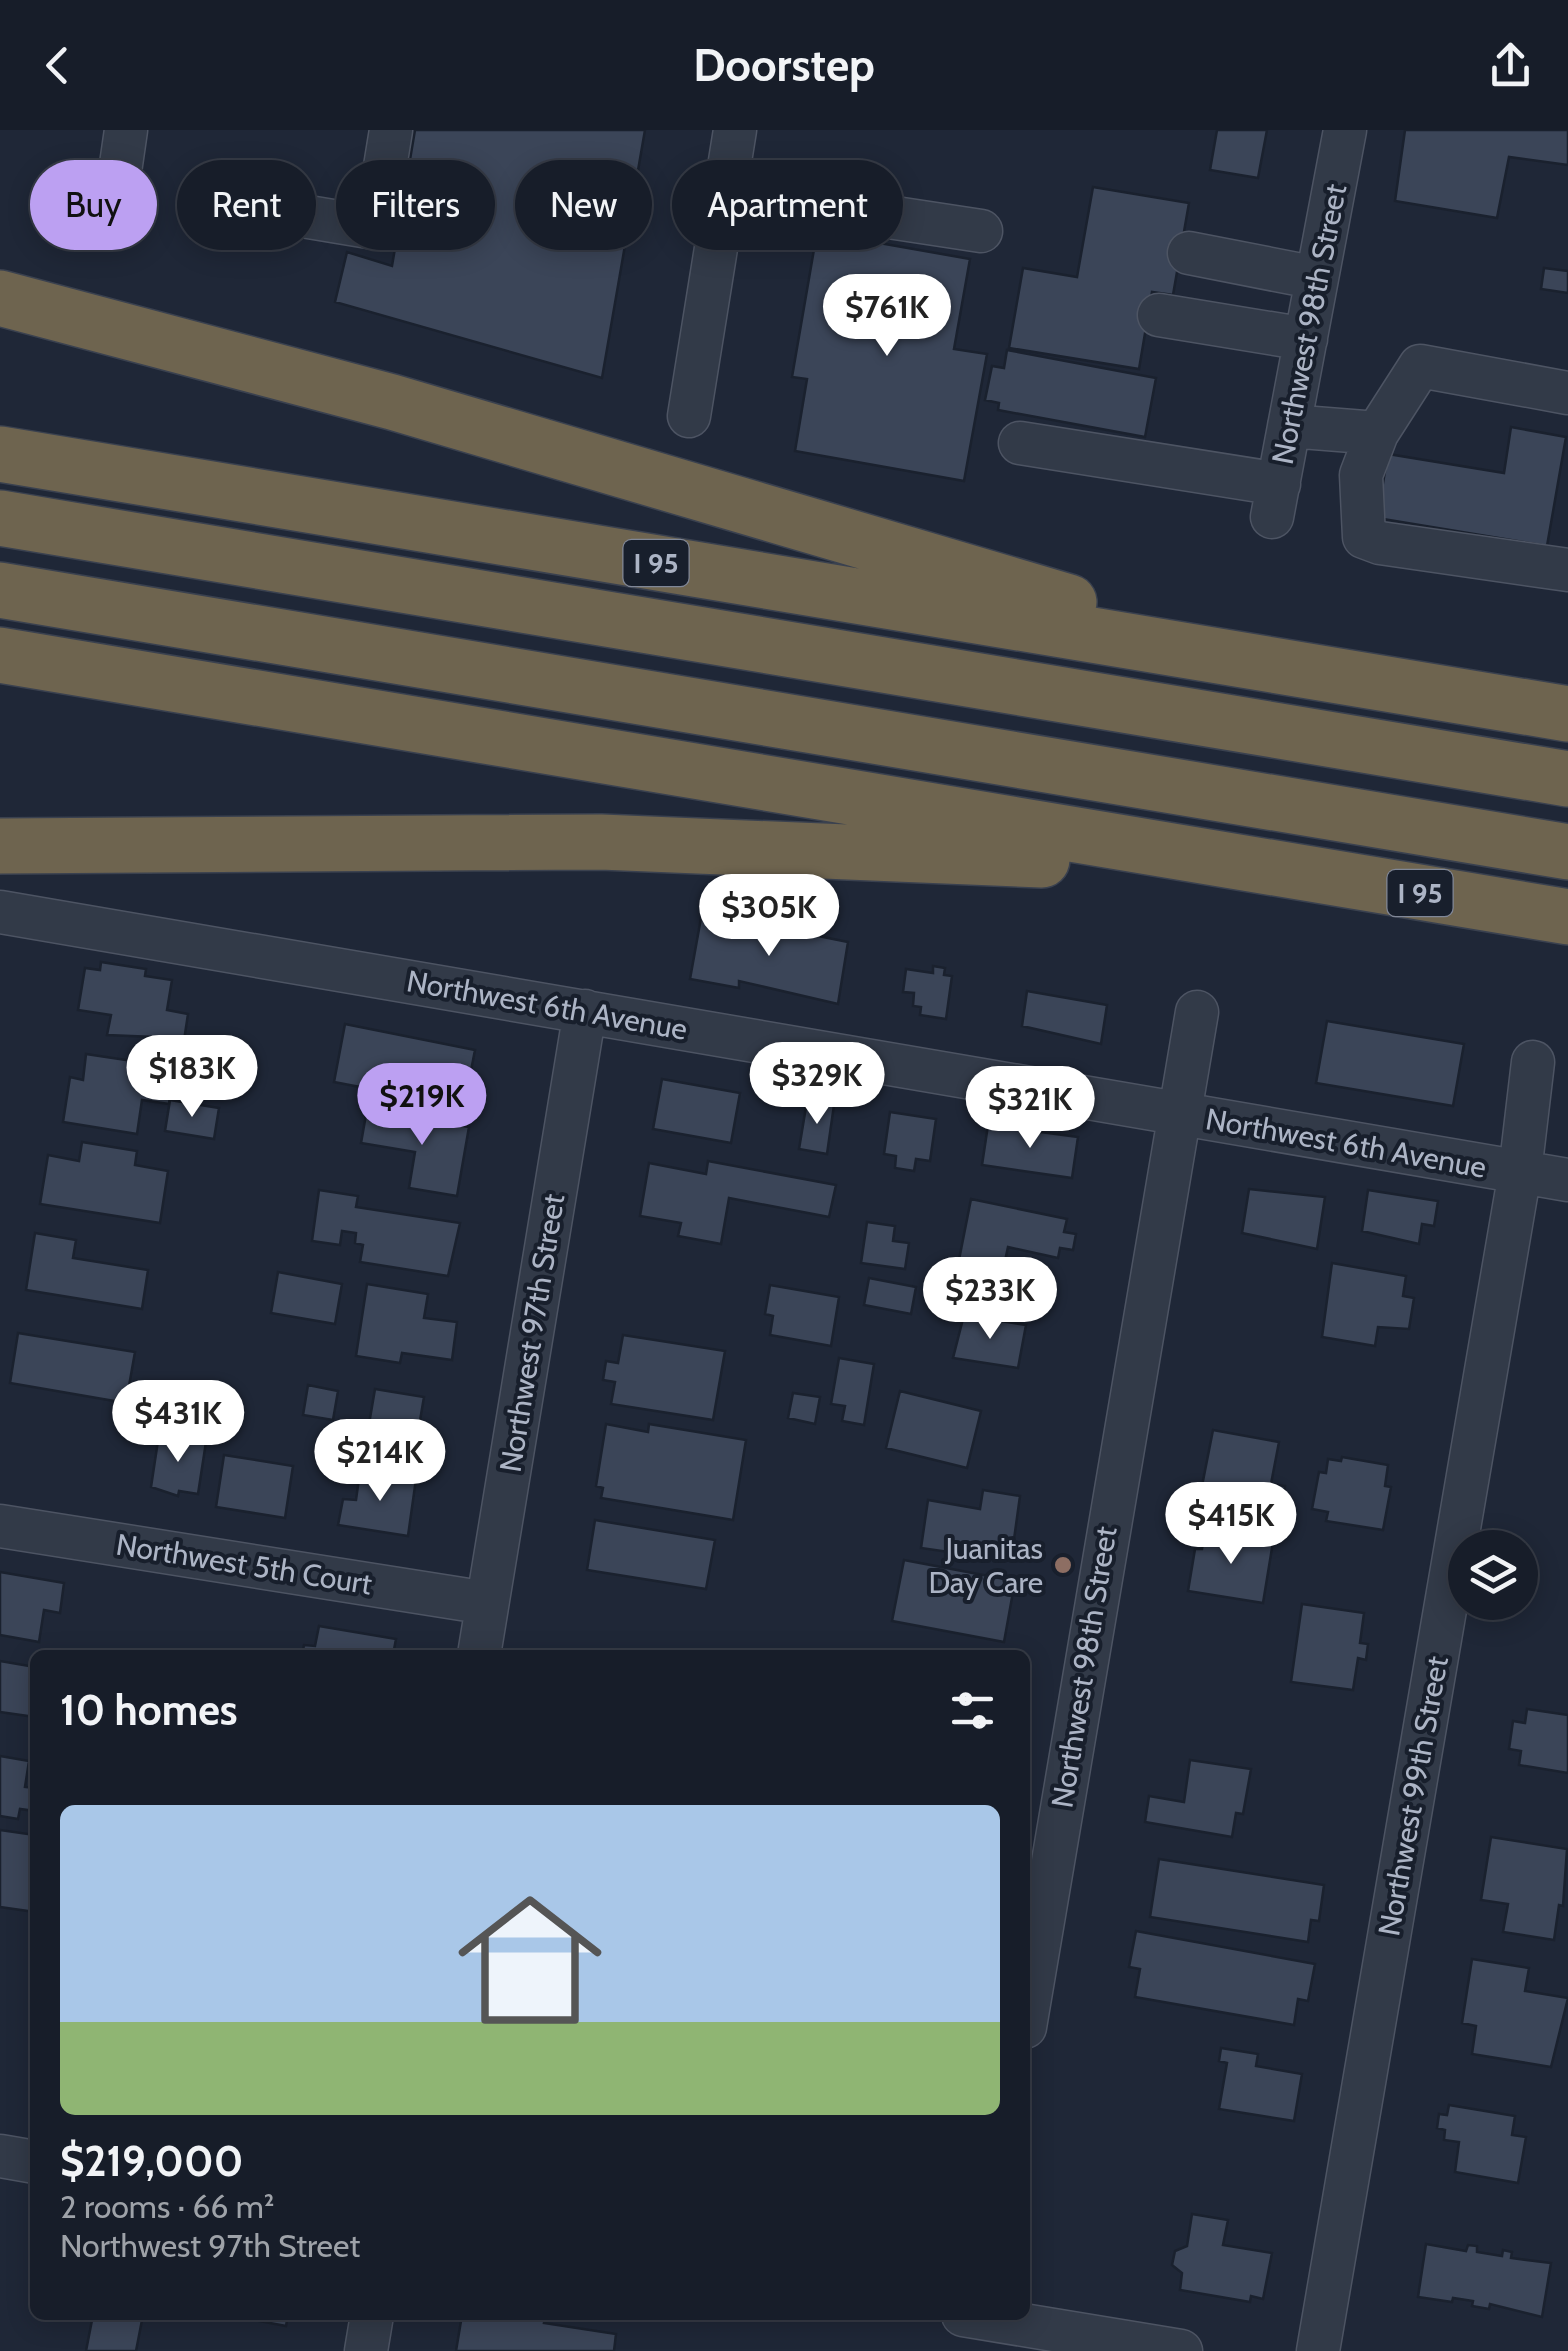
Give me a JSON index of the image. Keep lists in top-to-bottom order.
{
  "streets": {
    "highway": ["I 95"],
    "street": [
      "Northwest 98th Street",
      "Northwest 6th Avenue",
      "Northwest 97th Street",
      "Northwest 5th Court",
      "Northwest 99th Street"
    ]
  },
  "crossings": [
    ["Northwest 98th Street", "Northwest 6th Avenue"],
    ["Northwest 6th Avenue", "Northwest 97th Street"],
    ["Northwest 6th Avenue", "Northwest 99th Street"],
    ["Northwest 97th Street", "Northwest 5th Court"]
  ],
  "places": ["Juanitas Day Care"],
  "page": {
    "header": "Doorstep",
    "chip": [
      "Buy",
      "Rent",
      "Filters",
      "New",
      "Apartment"
    ],
    "price": [
      "$761K",
      "$305K",
      "$183K",
      "$329K",
      "$219K",
      "$321K",
      "$233K",
      "$431K",
      "$214K",
      "$415K"
    ],
    "heading": "10 homes",
    "list": [
      {
        "name": "$219,000",
        "note": "2 rooms · 66 m² · Northwest 97th Street"
      }
    ]
  }
}
